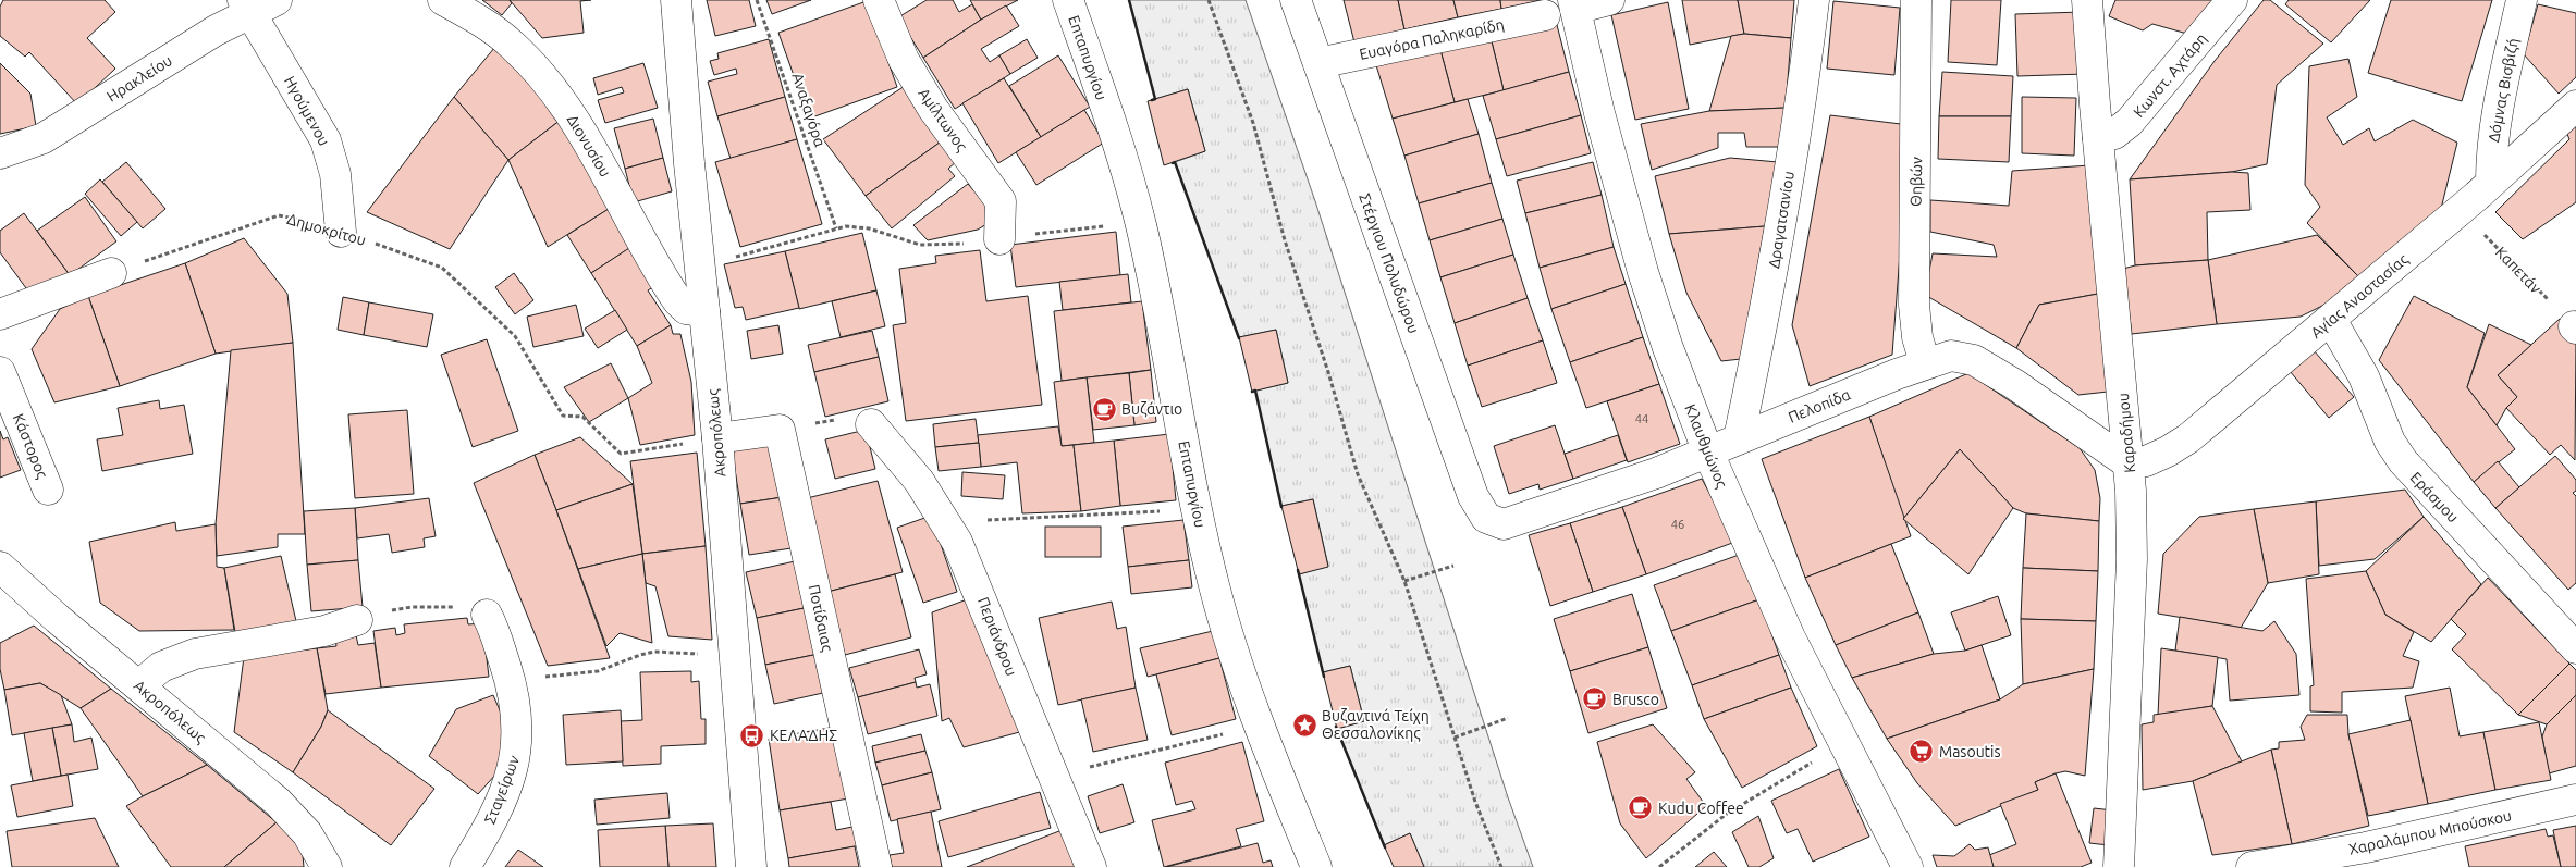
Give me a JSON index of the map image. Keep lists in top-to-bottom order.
{
  "streets": {
    "street": [
      "Ευαγόρα Παληκαρίδη",
      "Επταπυργίου",
      "Κωνστ. Αχτάρη",
      "Ηρακλείου",
      "Δόμνας Βισβιζή",
      "Ηγούμενου",
      "Αμίλτωνος",
      "Διονυσίου",
      "Θηβών",
      "Δραγατσανίου",
      "Στέργιου Πολυδώρου",
      "Αγίας Αναστασίας",
      "Πελοπίδα",
      "Ακροπόλεως",
      "Καραδήμου",
      "Κάστορος",
      "Κλαυθμώνος",
      "Εράσμου",
      "Ποτίδαιας",
      "Περιάνδρου",
      "Σταγείρων",
      "Χαραλάμπου Μπούσκου"
    ],
    "path": ["Αναξαγόρα", "Δημοκρίτου", "Καπετάν"]
  },
  "crossings": [
    ["Ευαγόρα Παληκαρίδη", "Στέργιου Πολυδώρου"],
    ["Κωνστ. Αχτάρη", "Καραδήμου"],
    ["Ηρακλείου", "Ηγούμενου"],
    ["Δόμνας Βισβιζή", "Αγίας Αναστασίας"],
    ["Ηγούμενου", "Δημοκρίτου"],
    ["Διονυσίου", "Ακροπόλεως"],
    ["Θηβών", "Πελοπίδα"],
    ["Δραγατσανίου", "Πελοπίδα"],
    ["Δημοκρίτου", "Ακροπόλεως"],
    ["Στέργιου Πολυδώρου", "Πελοπίδα"],
    ["Καπετάν", "Αγίας Αναστασίας"],
    ["Αγίας Αναστασίας", "Πελοπίδα"],
    ["Αγίας Αναστασίας", "Καραδήμου"],
    ["Αγίας Αναστασίας", "Εράσμου"],
    ["Πελοπίδα", "Καραδήμου"],
    ["Πελοπίδα", "Κλαυθμώνος"]
  ],
  "places": {
    "cafe": ["Βυζάντιο", "Brusco", "Kudu Coffee"],
    "place": ["Βυζαντινά Τείχη Θεσσαλονίκης"],
    "bus stop": ["ΚΕΛΑΔΗΣ"],
    "supermarket": ["Masoutis"]
  },
  "house_numbers": ["44", "46"]
}
